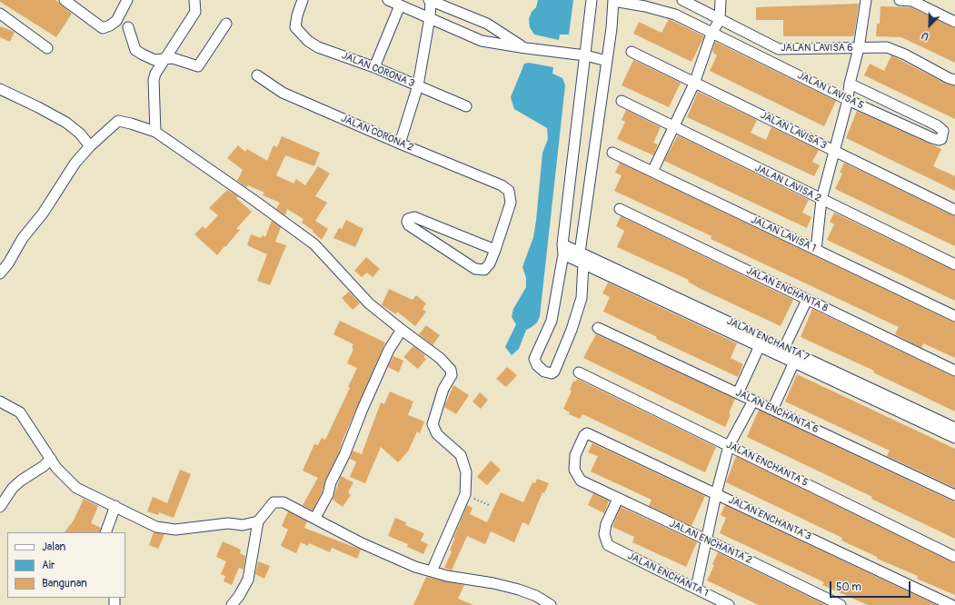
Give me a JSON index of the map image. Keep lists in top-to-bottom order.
{
  "streets": {
    "street": [
      "JALAN LAVISA 6",
      "JALAN CORONA 3",
      "JALAN LAVISA 5",
      "JALAN LAVISA 3",
      "JALAN CORONA 2",
      "JALAN LAVISA 2",
      "JALAN LAVISA 1",
      "JALAN ENCHANTA 8",
      "JALAN ENCHANTA 7",
      "JALAN ENCHANTA 6",
      "JALAN ENCHANTA 5",
      "JALAN ENCHANTA 3",
      "JALAN ENCHANTA 2",
      "JALAN ENCHANTA 1"
    ]
  },
  "crossings": [
    ["JALAN ENCHANTA 3", "JALAN ENCHANTA 2"],
    ["JALAN ENCHANTA 2", "JALAN ENCHANTA 1"]
  ],
  "legend": ["Jalan", "Air", "Bangunan"],
  "scale_bar": "50 m",
  "north": "bottom left"
}
